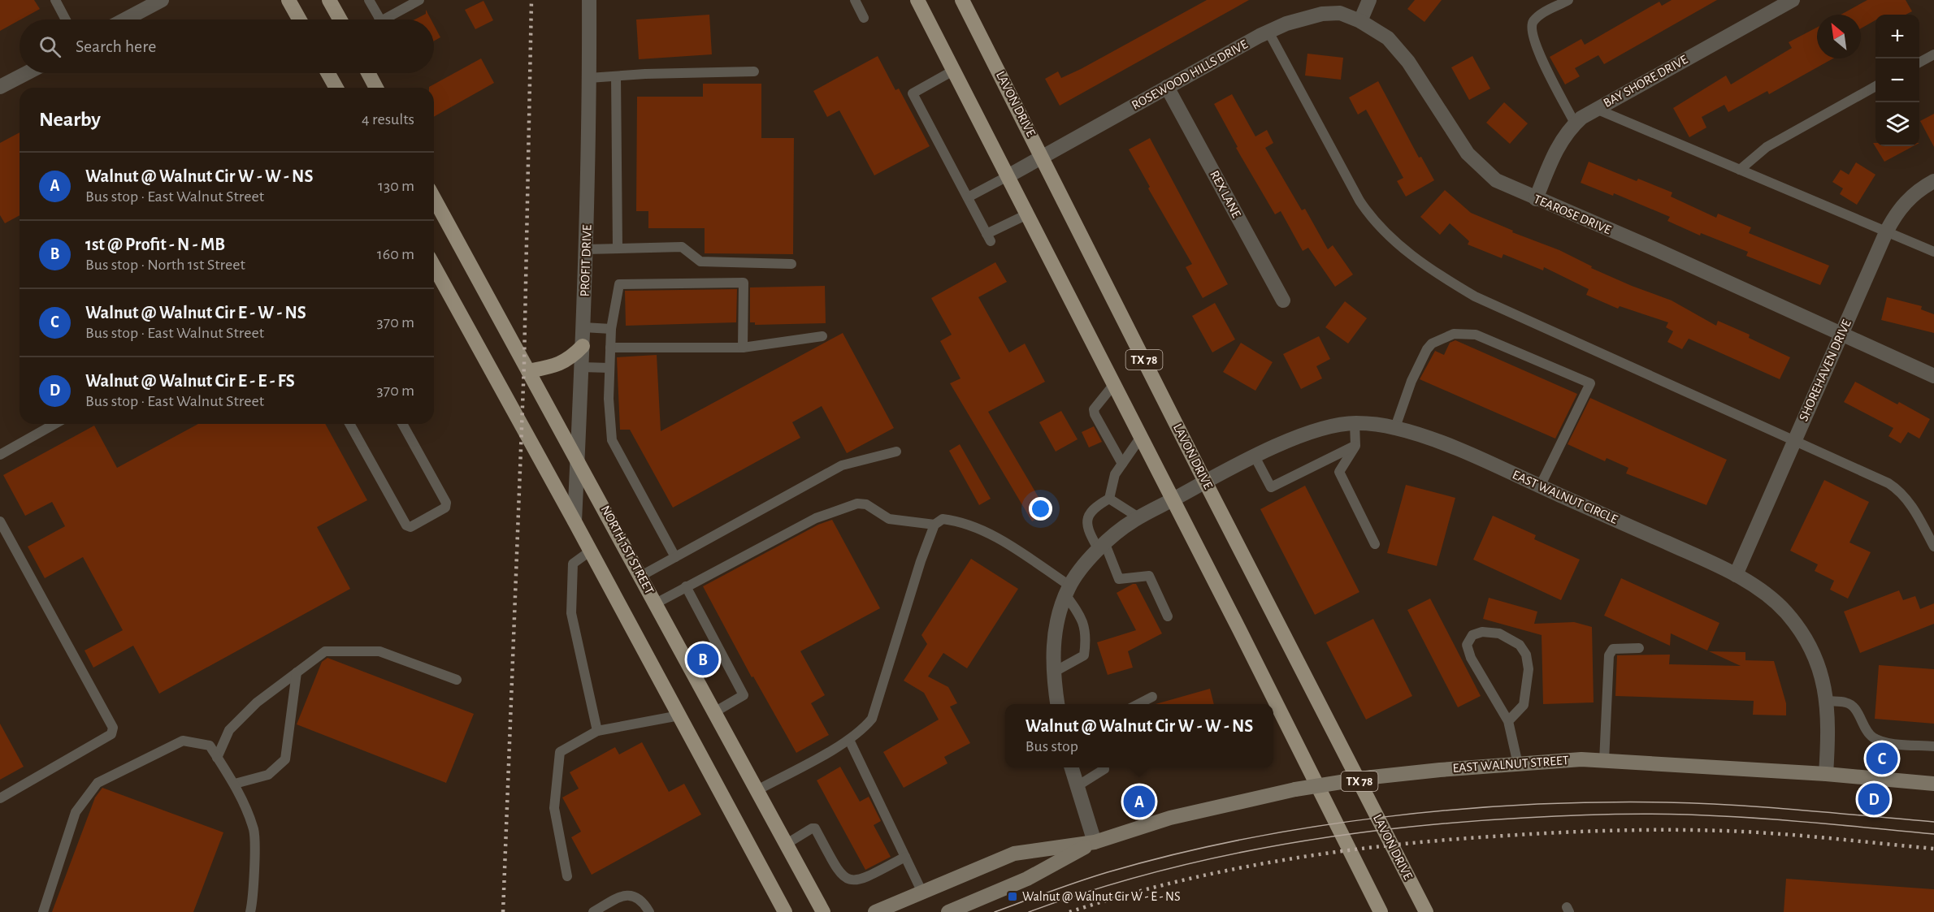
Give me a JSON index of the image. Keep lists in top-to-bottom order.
{
  "streets": {
    "main road": ["LAVON DRIVE", "TX 78", "NORTH 1ST STREET"],
    "street": [
      "ROSEWOOD HILLS DRIVE",
      "BAY SHORE DRIVE",
      "REX LANE",
      "TEAROSE DRIVE",
      "PROFIT DRIVE",
      "SHOREHAVEN DRIVE",
      "EAST WALNUT CIRCLE",
      "EAST WALNUT STREET"
    ]
  },
  "crossings": [
    ["ROSEWOOD HILLS DRIVE", "LAVON DRIVE"],
    ["ROSEWOOD HILLS DRIVE", "REX LANE"],
    ["ROSEWOOD HILLS DRIVE", "TEAROSE DRIVE"],
    ["ROSEWOOD HILLS DRIVE", "TX 78"],
    ["BAY SHORE DRIVE", "TEAROSE DRIVE"],
    ["LAVON DRIVE", "EAST WALNUT CIRCLE"],
    ["TEAROSE DRIVE", "SHOREHAVEN DRIVE"],
    ["PROFIT DRIVE", "NORTH 1ST STREET"],
    ["TX 78", "EAST WALNUT CIRCLE"],
    ["SHOREHAVEN DRIVE", "EAST WALNUT CIRCLE"],
    ["EAST WALNUT CIRCLE", "EAST WALNUT STREET"]
  ],
  "places": {
    "transit": ["Walnut @ Walnut Cir W - E - NS"]
  },
  "north": "top left",
  "page": {
    "map_buttons": ["+", "−"],
    "search": "Search here",
    "heading": ["Nearby", "4 results"],
    "list": [
      {
        "mark": "A",
        "name": "Walnut @ Walnut Cir W - W - NS",
        "note": "Bus stop · East Walnut Street",
        "value": "130 m"
      },
      {
        "mark": "B",
        "name": "1st @ Profit - N - MB",
        "note": "Bus stop · North 1st Street",
        "value": "160 m"
      },
      {
        "mark": "C",
        "name": "Walnut @ Walnut Cir E - W - NS",
        "note": "Bus stop · East Walnut Street",
        "value": "370 m"
      },
      {
        "mark": "D",
        "name": "Walnut @ Walnut Cir E - E - FS",
        "note": "Bus stop · East Walnut Street",
        "value": "370 m"
      }
    ],
    "pins": [
      "B",
      "C",
      "D",
      "A"
    ],
    "popup": ["Walnut @ Walnut Cir W - W - NS", "Bus stop"]
  }
}
